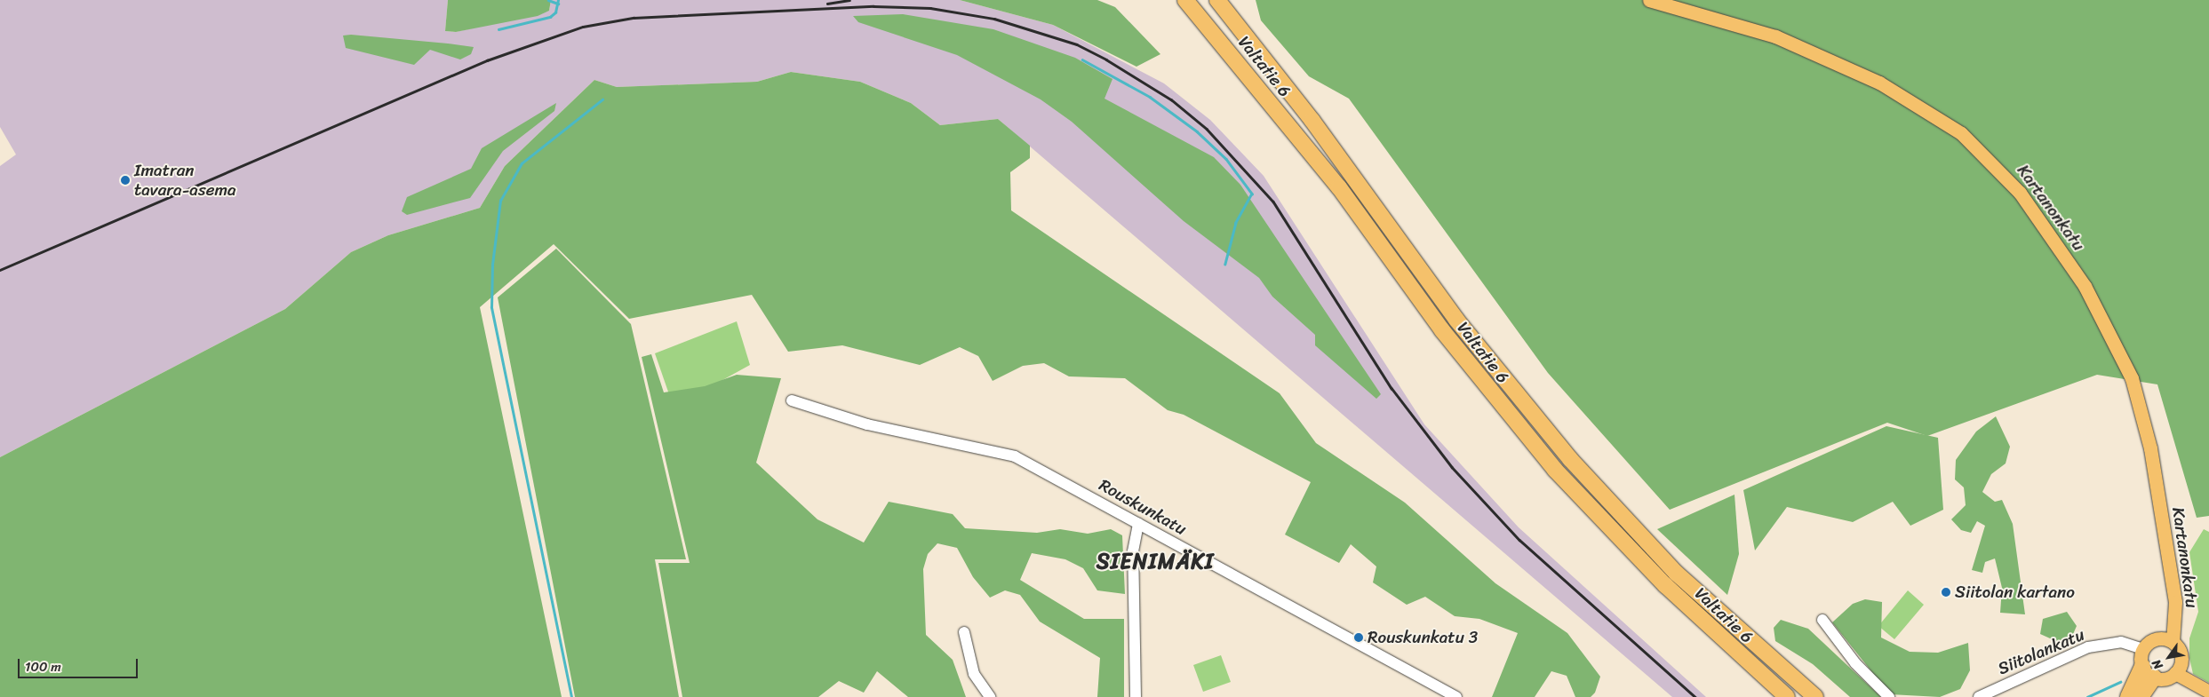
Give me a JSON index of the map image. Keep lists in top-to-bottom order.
{
  "streets": {
    "highway": ["Valtatie 6"],
    "main road": ["Kartanonkatu"],
    "street": ["Rouskunkatu", "Siitolankatu"]
  },
  "crossings": [
    ["Kartanonkatu", "Siitolankatu"]
  ],
  "districts": ["SIENIMÄKI"],
  "places": ["Imatran tavara-asema", "Siitolan kartano", "Rouskunkatu 3"],
  "scale_bar": "100 m",
  "north": "bottom left"
}
